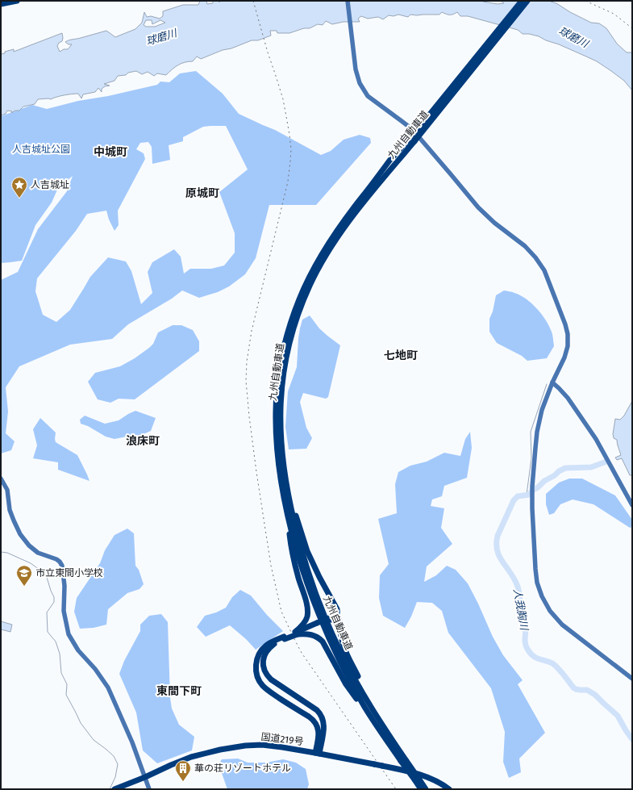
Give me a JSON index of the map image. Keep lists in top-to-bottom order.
{
  "streets": {
    "highway": ["九州自動車道", "国道219号"]
  },
  "districts": [
    "中城町",
    "原城町",
    "七地町",
    "浪床町",
    "東間下町"
  ],
  "water": ["球磨川", "人我胸川"],
  "parks": ["人吉城址公園"],
  "places": {
    "place": ["人吉城址"],
    "school or university": ["市立東間小学校"],
    "building": ["華の荘リゾートホテル"]
  }
}
